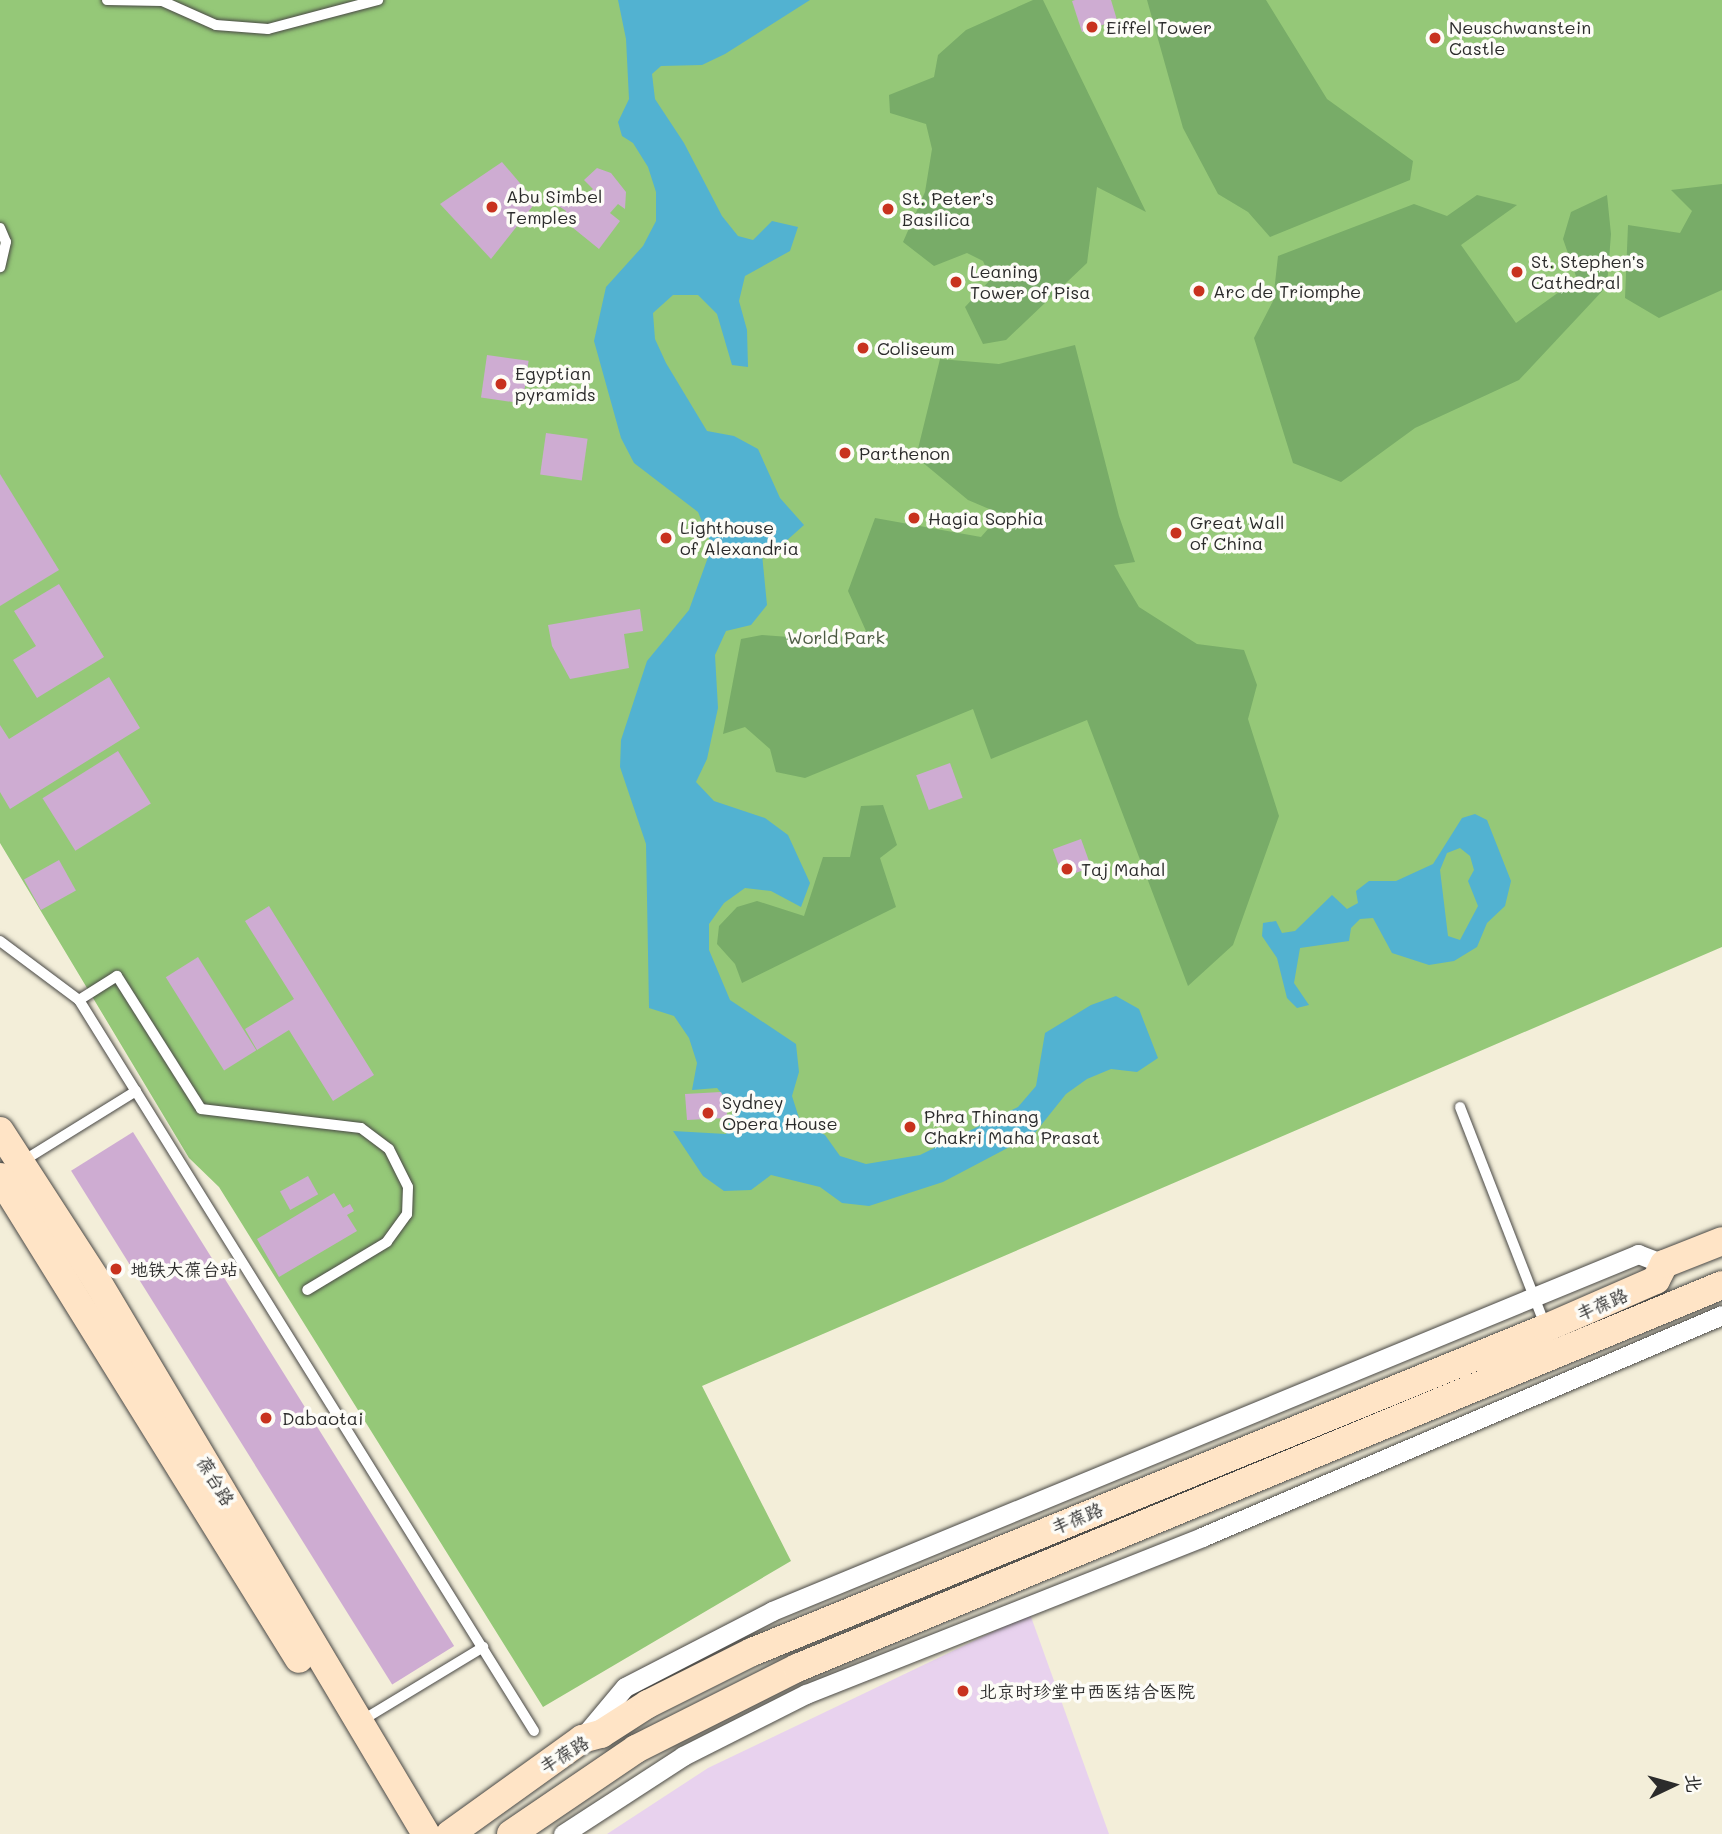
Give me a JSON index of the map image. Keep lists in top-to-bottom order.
{
  "streets": {
    "main road": ["丰葆路", "葆台路"]
  },
  "parks": ["World Park"],
  "places": [
    "Eiffel Tower",
    "Neuschwanstein Castle",
    "Abu Simbel Temples",
    "St. Peter's Basilica",
    "St. Stephen's Cathedral",
    "Leaning Tower of Pisa",
    "Arc de Triomphe",
    "Coliseum",
    "Egyptian pyramids",
    "Parthenon",
    "Hagia Sophia",
    "Great Wall of China",
    "Lighthouse of Alexandria",
    "Taj Mahal",
    "Sydney Opera House",
    "Phra Thinang Chakri Maha Prasat",
    "地铁大葆台站",
    "Dabaotai",
    "北京时珍堂中西医结合医院"
  ],
  "north": "right"
}
